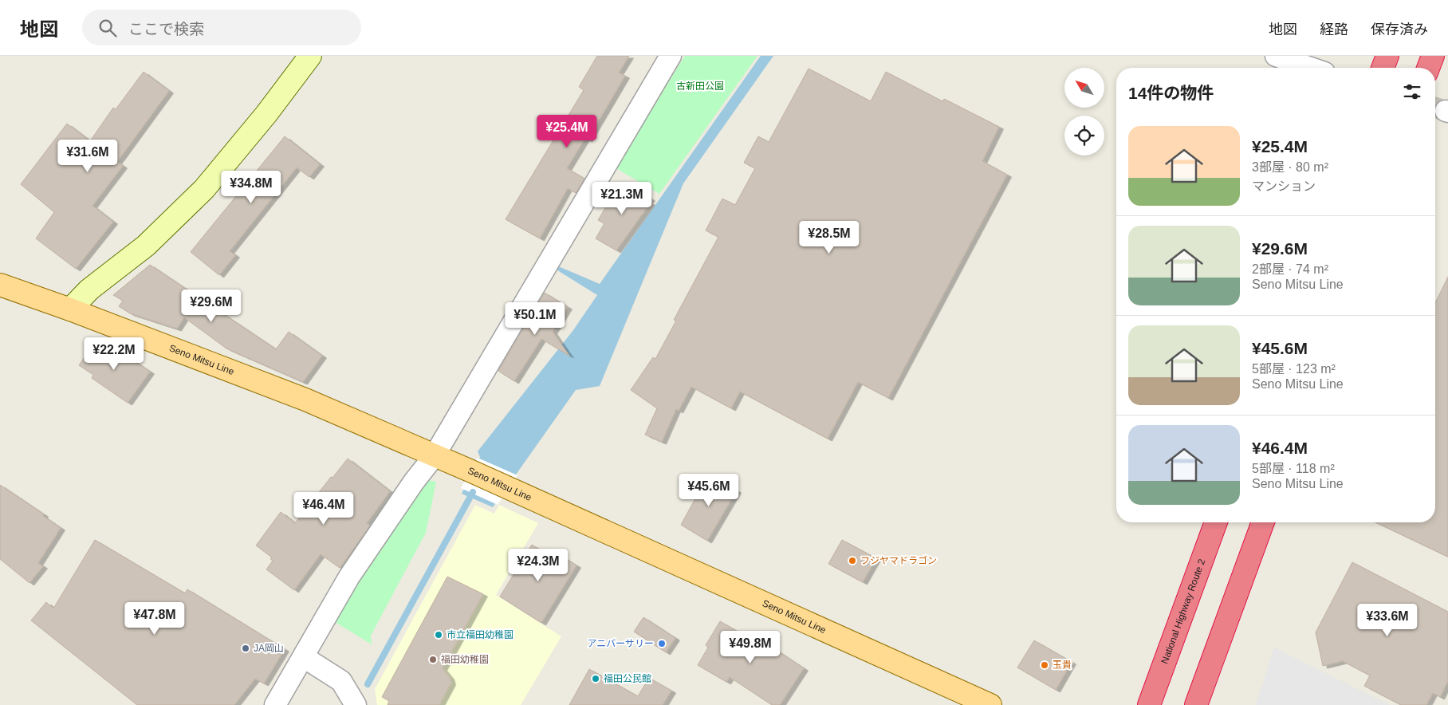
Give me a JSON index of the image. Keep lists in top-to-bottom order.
{
  "streets": {
    "highway": ["National Highway Route 2"],
    "main road": ["Seno Mitsu Line"]
  },
  "parks": ["古新田公園"],
  "places": [
    "フジヤマドラゴン",
    "市立福田幼稚園",
    "アニバーサリー",
    "JA岡山",
    "福田幼稚園",
    "玉貴",
    "福田公民館"
  ],
  "north": "top left",
  "page": {
    "header": "地図",
    "search": "ここで検索",
    "nav": ["地図", "経路", "保存済み"],
    "heading": "14件の物件",
    "price": [
      "¥25.4M",
      "¥31.6M",
      "¥34.8M",
      "¥21.3M",
      "¥28.5M",
      "¥29.6M",
      "¥50.1M",
      "¥22.2M",
      "¥45.6M",
      "¥46.4M",
      "¥24.3M",
      "¥47.8M",
      "¥33.6M",
      "¥49.8M"
    ],
    "list": [
      {
        "name": "¥25.4M",
        "note": "3部屋 · 80 m² · マンション"
      },
      {
        "name": "¥29.6M",
        "note": "2部屋 · 74 m² · Seno Mitsu Line"
      },
      {
        "name": "¥45.6M",
        "note": "5部屋 · 123 m² · Seno Mitsu Line"
      },
      {
        "name": "¥46.4M",
        "note": "5部屋 · 118 m² · Seno Mitsu Line"
      }
    ]
  }
}
